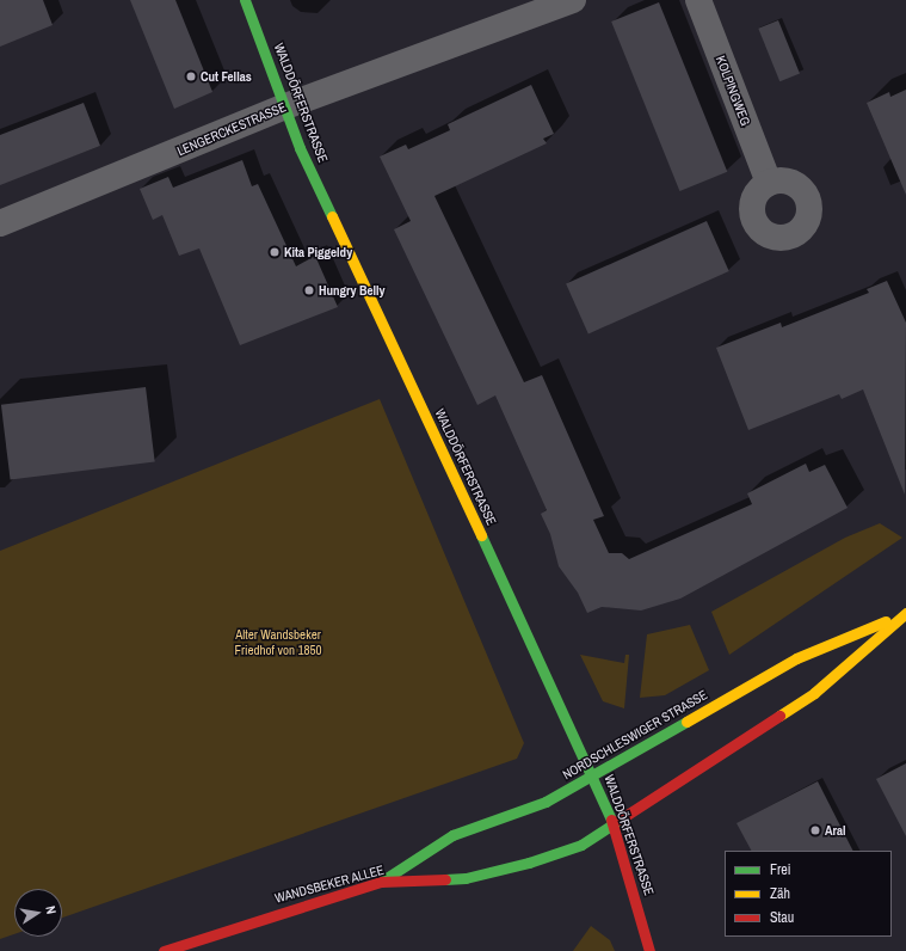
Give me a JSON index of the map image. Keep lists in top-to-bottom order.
{
  "streets": {
    "main road": ["WALDDÖRFERSTRASSE", "NORDSCHLESWIGER STRASSE", "WANDSBEKER ALLEE"],
    "street": ["KOLPINGWEG", "LENGERCKESTRASSE"]
  },
  "crossings": [
    ["WALDDÖRFERSTRASSE", "LENGERCKESTRASSE"],
    ["WALDDÖRFERSTRASSE", "NORDSCHLESWIGER STRASSE"],
    ["WALDDÖRFERSTRASSE", "WANDSBEKER ALLEE"],
    ["NORDSCHLESWIGER STRASSE", "WANDSBEKER ALLEE"]
  ],
  "parks": ["Alter Wandsbeker Friedhof von 1850"],
  "places": [
    "Cut Fellas",
    "Kita Piggeldy",
    "Hungry Belly",
    "Aral"
  ],
  "legend": ["Frei", "Zäh", "Stau"],
  "north": "right"
}
